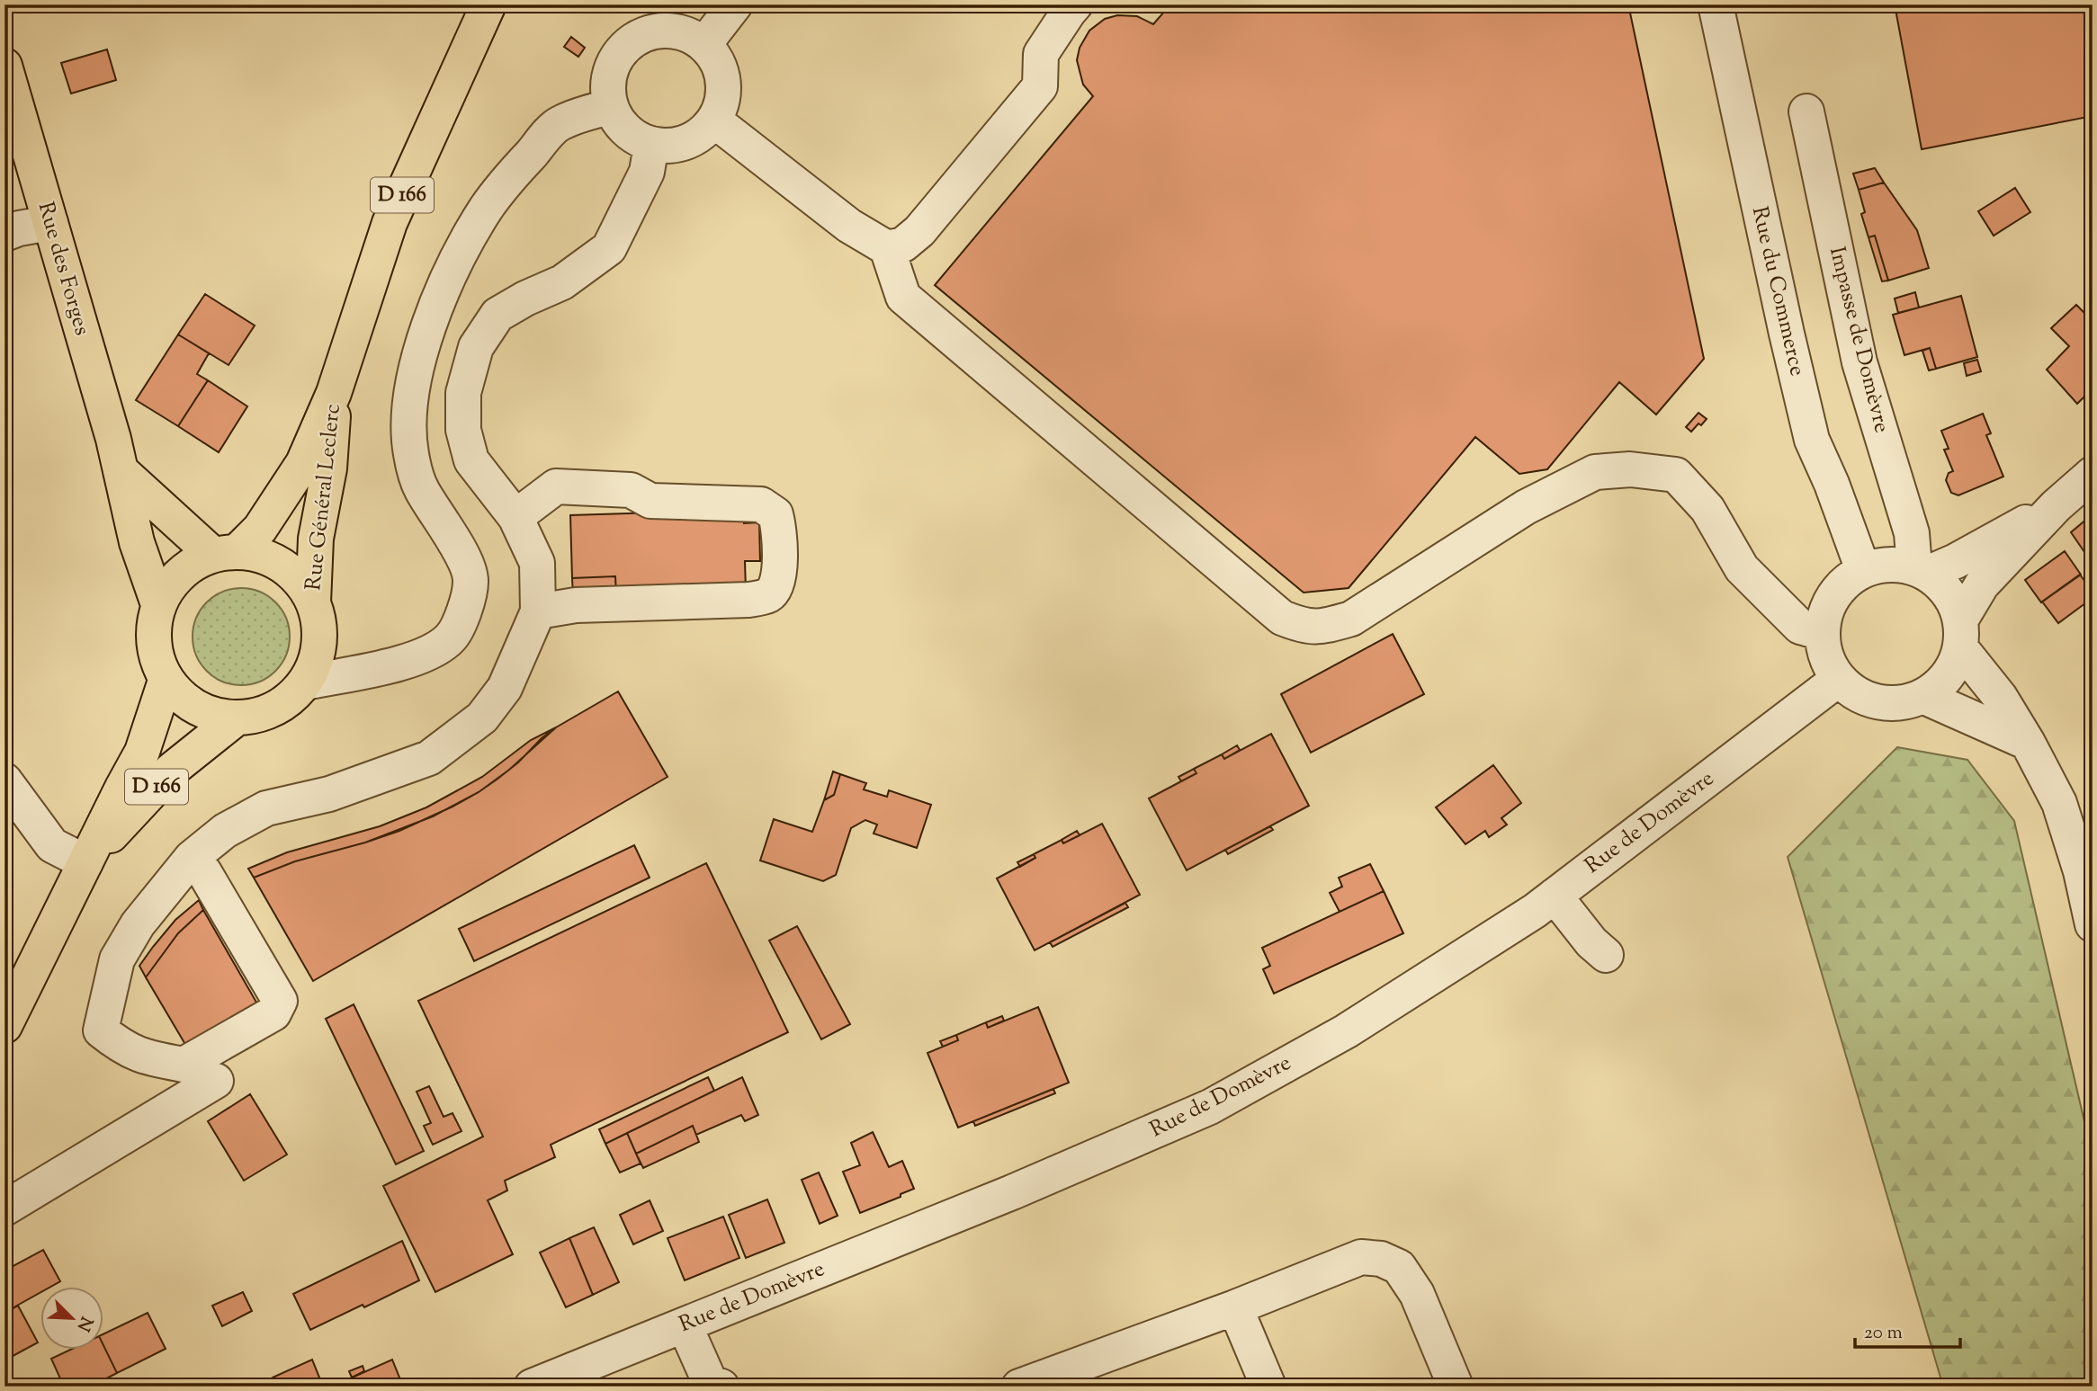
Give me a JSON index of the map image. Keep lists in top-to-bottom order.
{
  "streets": {
    "main road": ["D 166", "Rue des Forges", "Rue Général Leclerc"],
    "street": ["Rue du Commerce", "Impasse de Domèvre", "Rue de Domèvre"]
  },
  "crossings": [
    ["D 166", "Rue des Forges"],
    ["D 166", "Rue Général Leclerc"],
    ["Rue des Forges", "Rue Général Leclerc"],
    ["Rue du Commerce", "Impasse de Domèvre"],
    ["Rue du Commerce", "Rue de Domèvre"],
    ["Impasse de Domèvre", "Rue de Domèvre"]
  ],
  "scale_bar": "20 m",
  "north": "bottom right"
}
